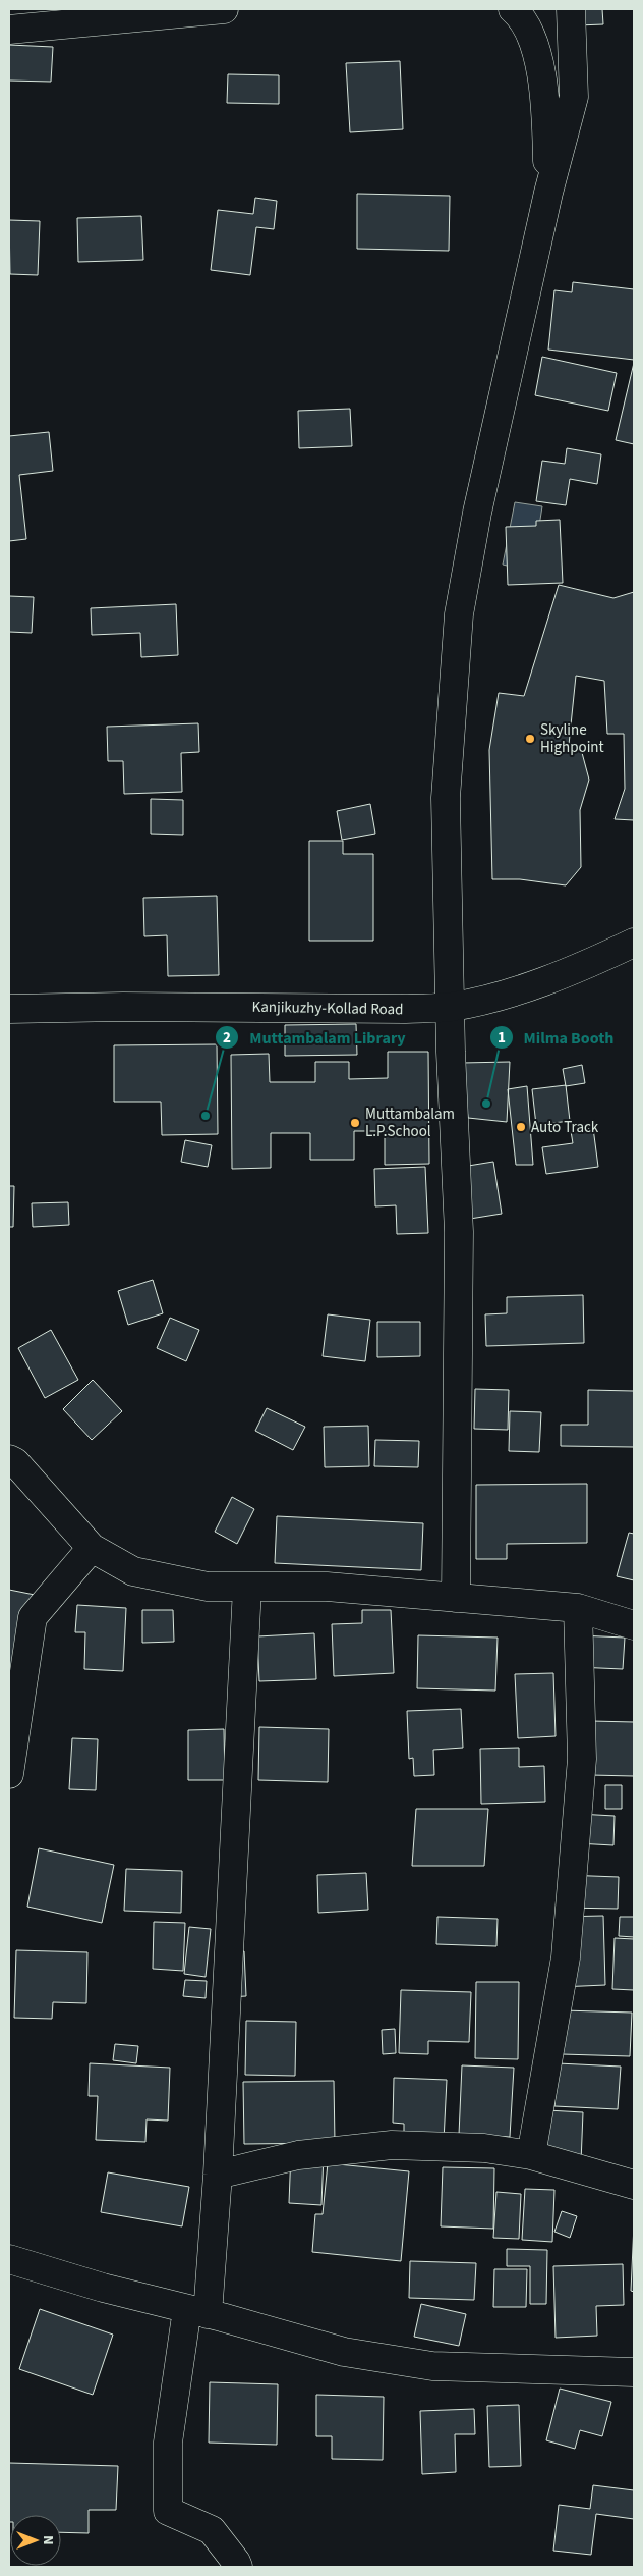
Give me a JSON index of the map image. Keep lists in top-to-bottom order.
{
  "streets": {
    "street": ["Kanjikuzhy-Kollad Road"]
  },
  "places": [
    "Skyline Highpoint",
    "Milma Booth",
    "Muttambalam Library",
    "Muttambalam L.P.School",
    "Auto Track"
  ],
  "north": "right"
}
